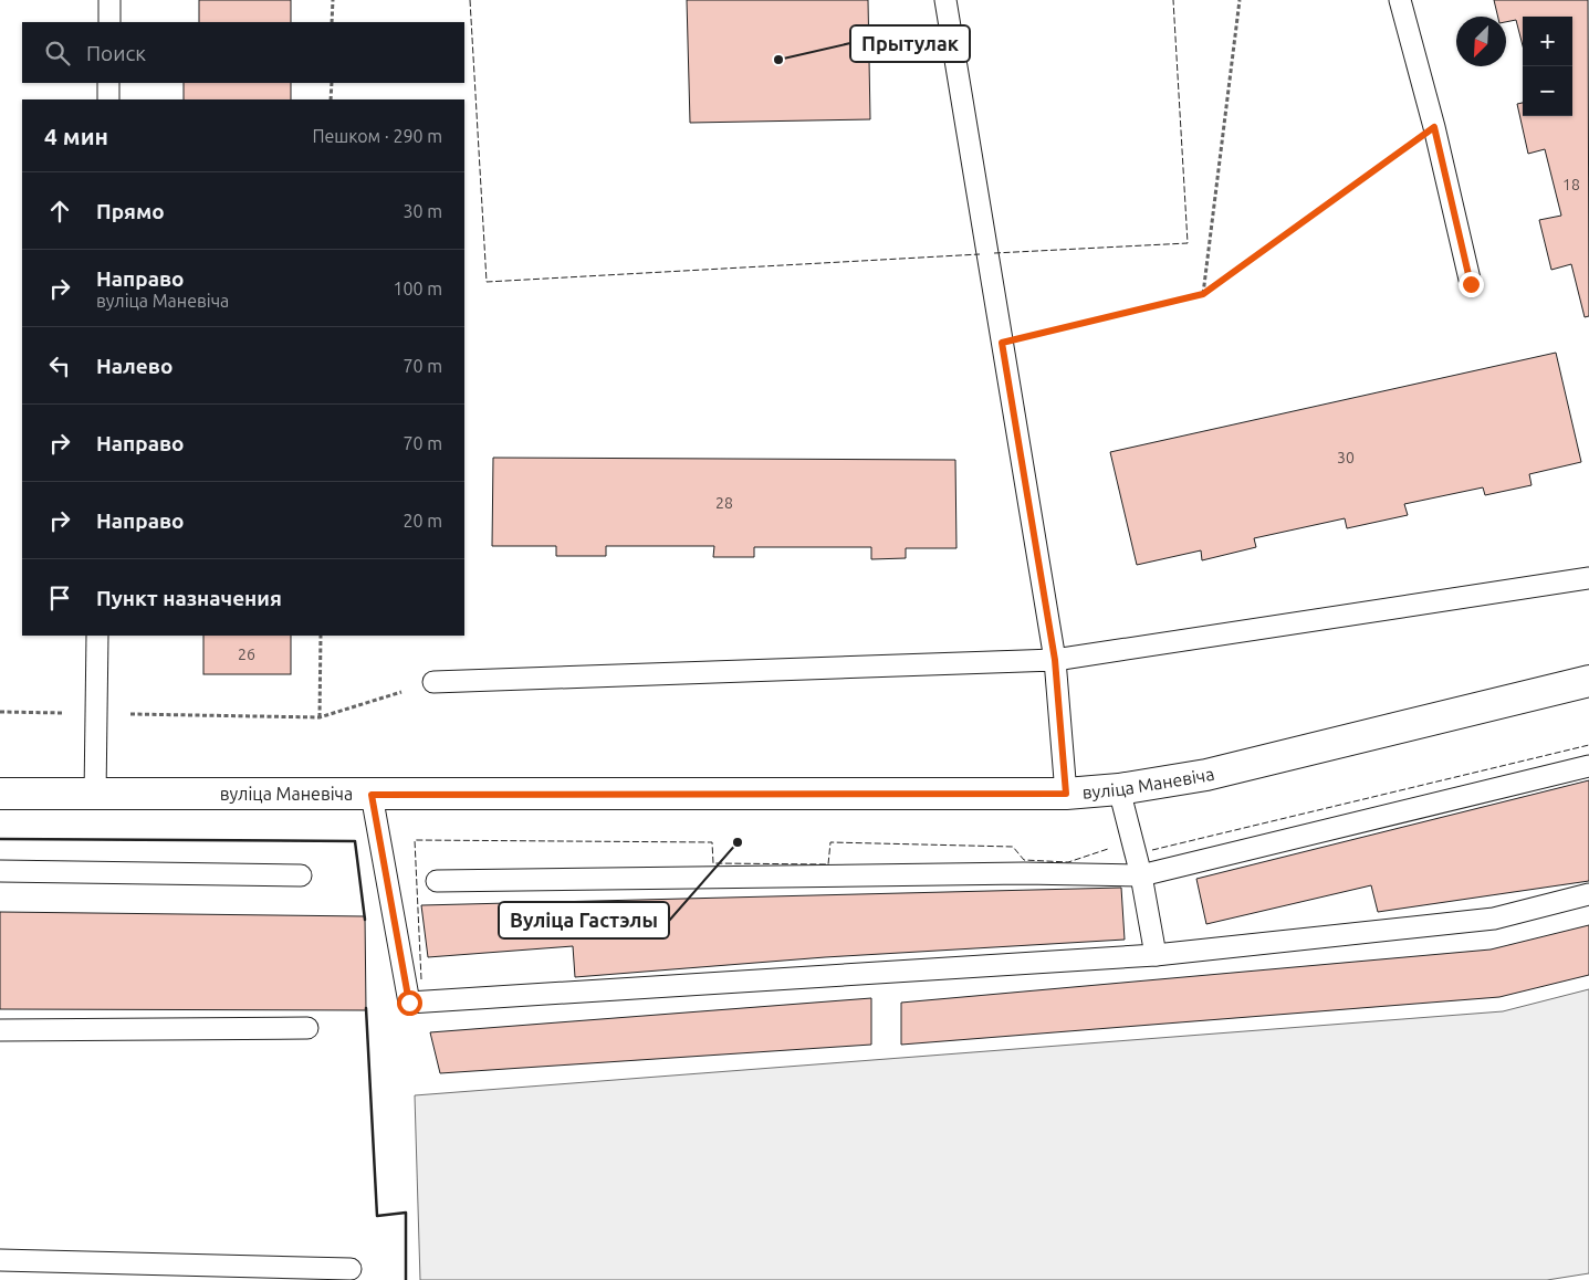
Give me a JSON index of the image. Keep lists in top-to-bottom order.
{
  "streets": {
    "street": ["вуліца Маневіча"]
  },
  "places": ["Прытулак", "Вуліца Гастэлы"],
  "house_numbers": [
    "18",
    "30",
    "28",
    "26"
  ],
  "north": "bottom left",
  "page": {
    "map_buttons": ["+", "−"],
    "search": "Поиск",
    "heading": ["4 мин", "Пешком · 290 m"],
    "list": [
      ["Прямо", "30 m"],
      ["Направо", "вуліца Маневіча", "100 m"],
      ["Налево", "70 m"],
      ["Направо", "70 m"],
      ["Направо", "20 m"],
      "Пункт назначения"
    ]
  }
}
